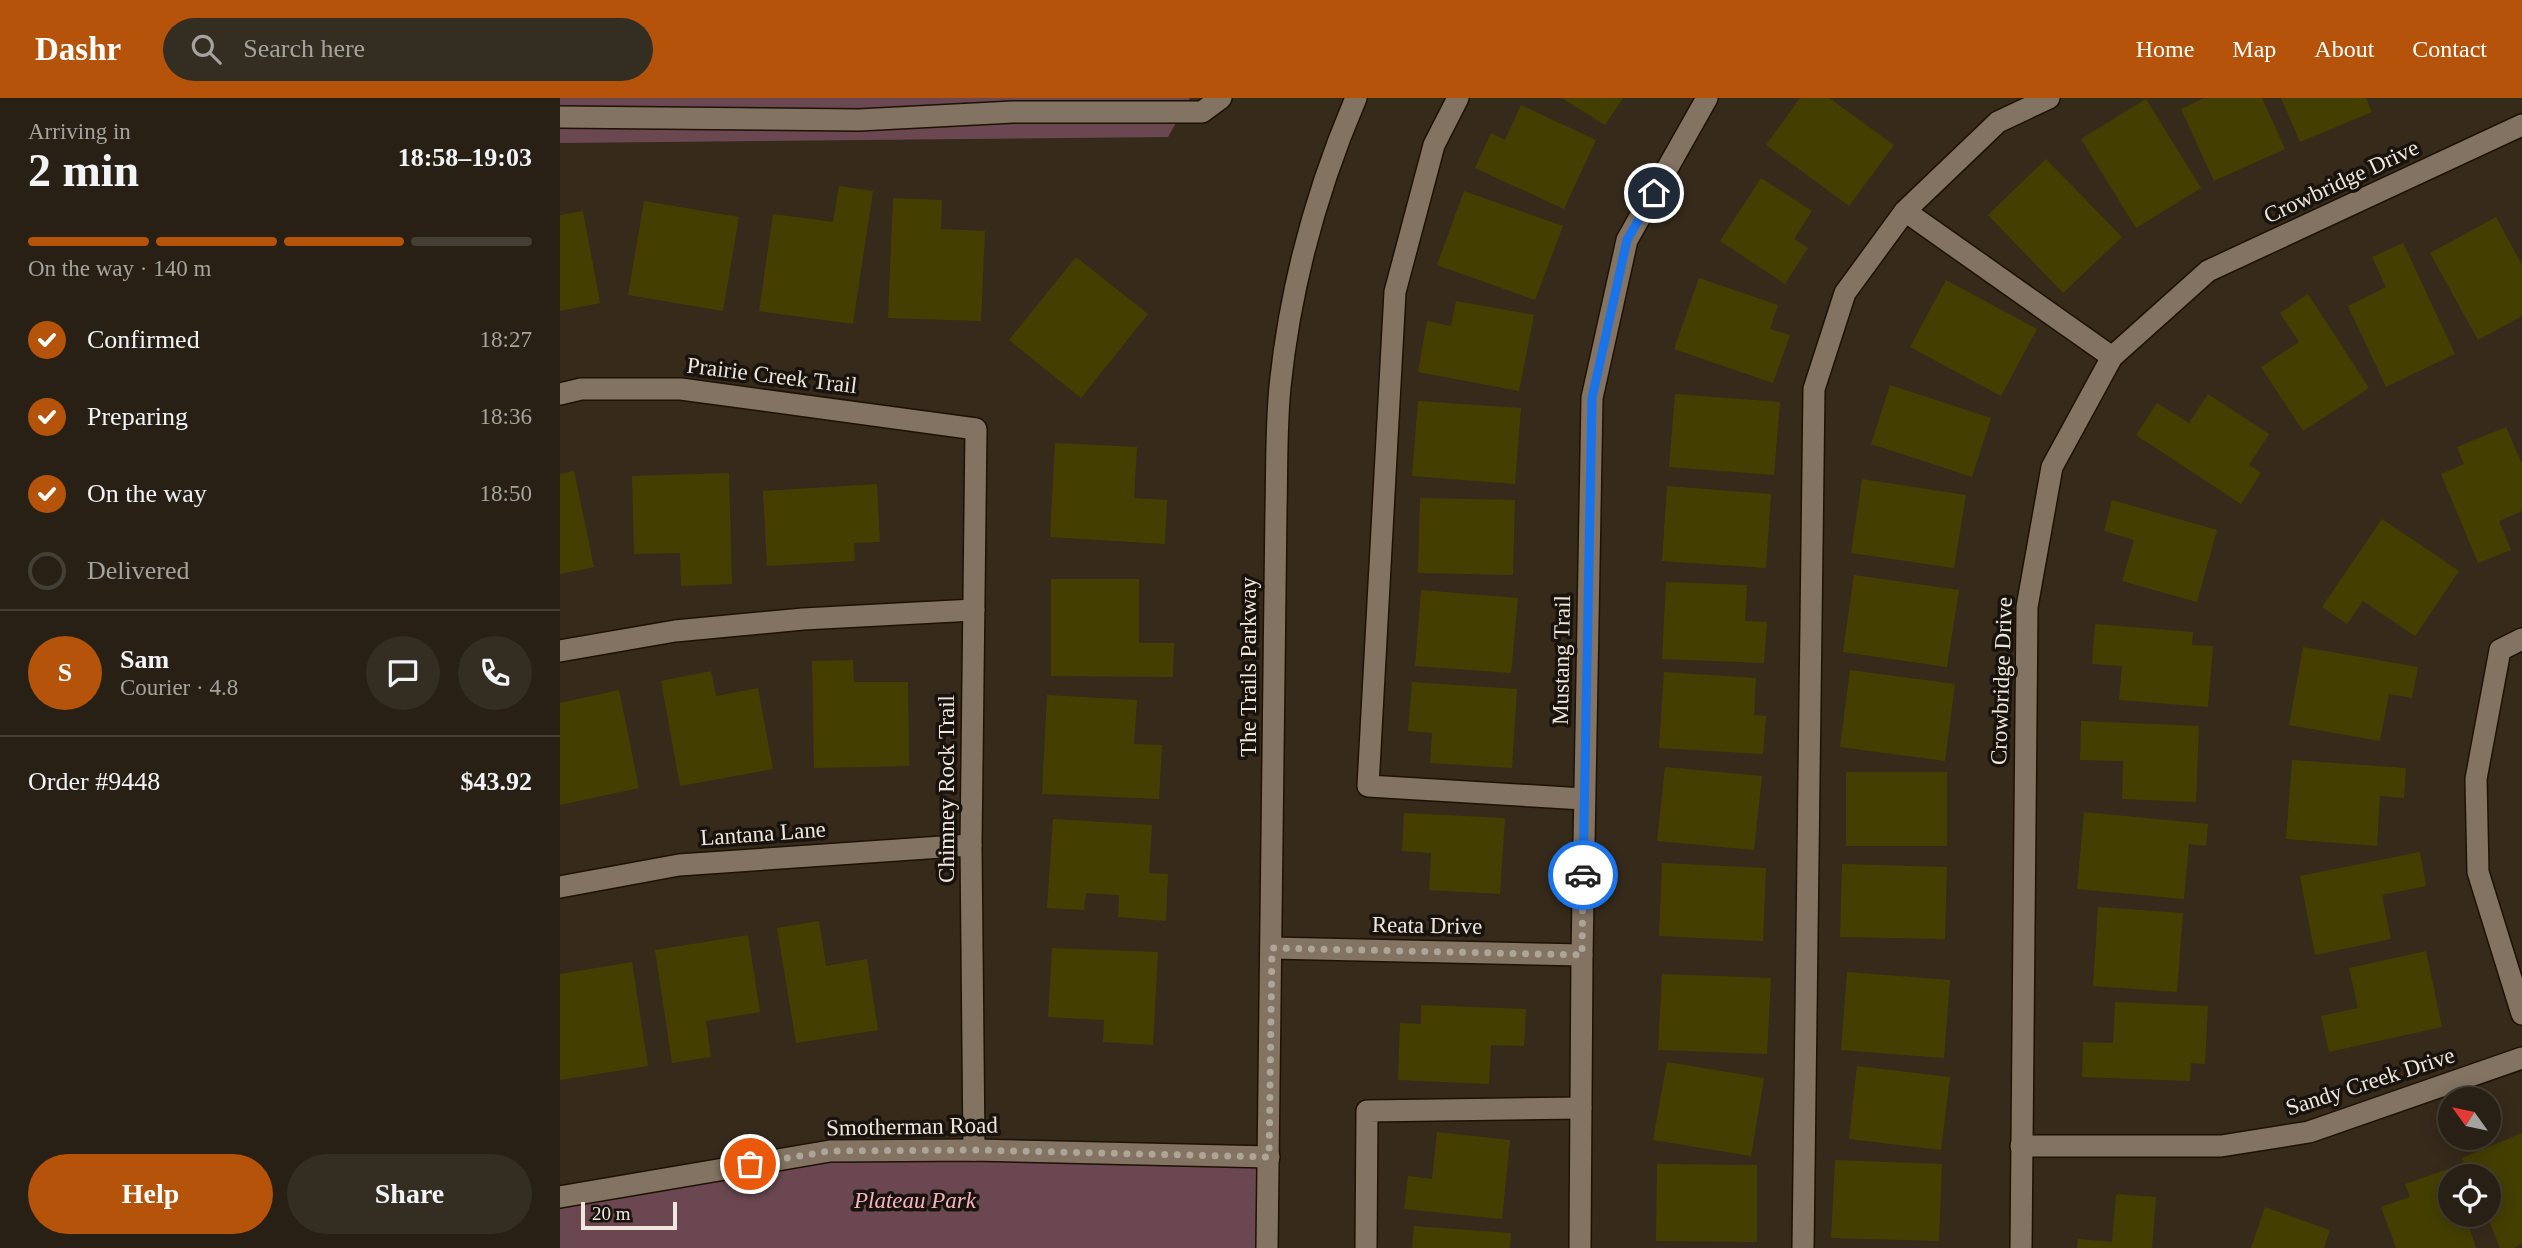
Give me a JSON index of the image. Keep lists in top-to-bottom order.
{
  "streets": {
    "street": [
      "Crowbridge Drive",
      "Prairie Creek Trail",
      "Mustang Trail",
      "The Trails Parkway",
      "Chimney Rock Trail",
      "Lantana Lane",
      "Reata Drive",
      "Sandy Creek Drive",
      "Smotherman Road"
    ]
  },
  "crossings": [
    ["Crowbridge Drive", "Sandy Creek Drive"],
    ["Prairie Creek Trail", "Chimney Rock Trail"],
    ["Mustang Trail", "Reata Drive"],
    ["The Trails Parkway", "Reata Drive"],
    ["The Trails Parkway", "Smotherman Road"],
    ["Chimney Rock Trail", "Lantana Lane"],
    ["Chimney Rock Trail", "Smotherman Road"]
  ],
  "parks": ["Plateau Park"],
  "scale_bar": "20 m",
  "north": "top left",
  "page": {
    "header": "Dashr",
    "search": "Search here",
    "nav": [
      "Home",
      "Map",
      "About",
      "Contact"
    ],
    "heading": ["2 min", "Arriving in", "18:58–19:03"],
    "panel": [
      "Sam",
      "Courier · 4.8",
      "Order #9448",
      "$43.92"
    ],
    "bar": "On the way · 140 m",
    "list": [
      ["Confirmed", "18:27"],
      ["Preparing", "18:36"],
      ["On the way", "18:50"],
      "Delivered"
    ],
    "round": "S",
    "buttons": ["Help", "Share"],
    "scale": "20 m"
  }
}
